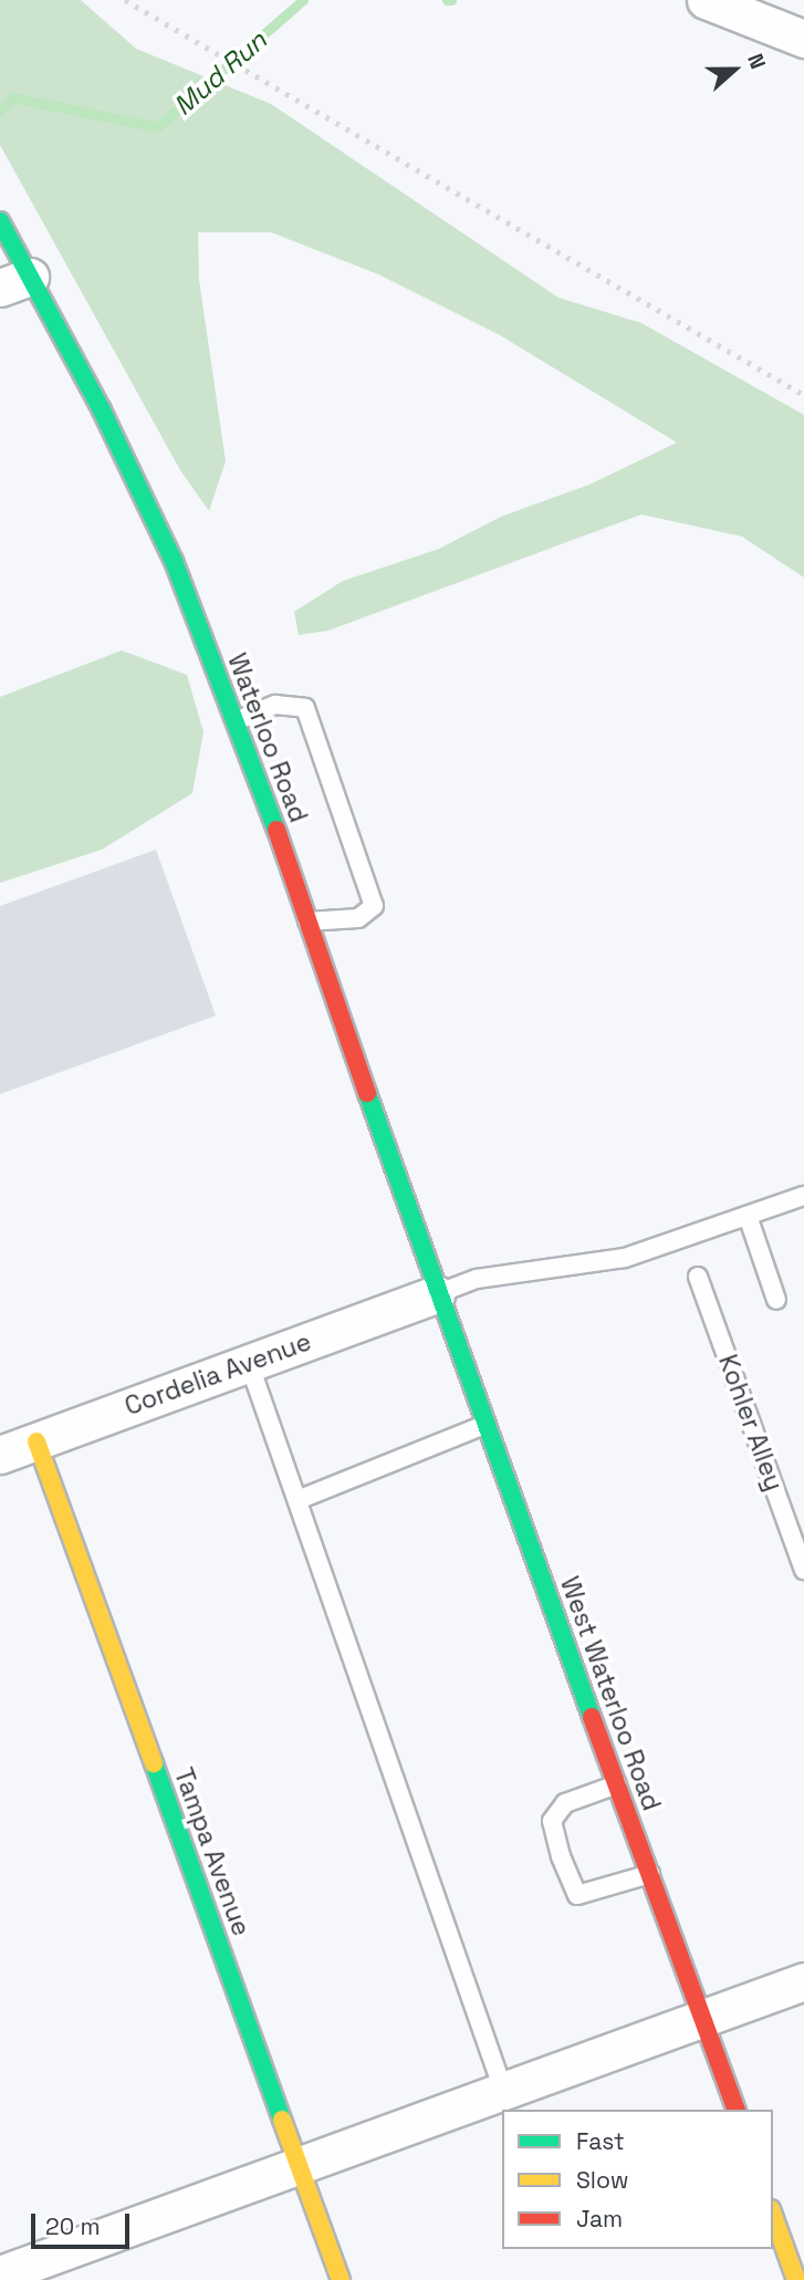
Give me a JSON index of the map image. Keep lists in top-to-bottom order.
{
  "streets": {
    "main road": ["Waterloo Road", "West Waterloo Road", "Tampa Avenue"],
    "street": ["Cordelia Avenue"],
    "lane": ["Kohler Alley"]
  },
  "crossings": [
    ["Waterloo Road", "Cordelia Avenue"],
    ["Waterloo Road", "West Waterloo Road"],
    ["Cordelia Avenue", "West Waterloo Road"],
    ["Cordelia Avenue", "Tampa Avenue"]
  ],
  "water": ["Mud Run"],
  "legend": ["Fast", "Slow", "Jam"],
  "scale_bar": "20 m",
  "north": "right"
}
